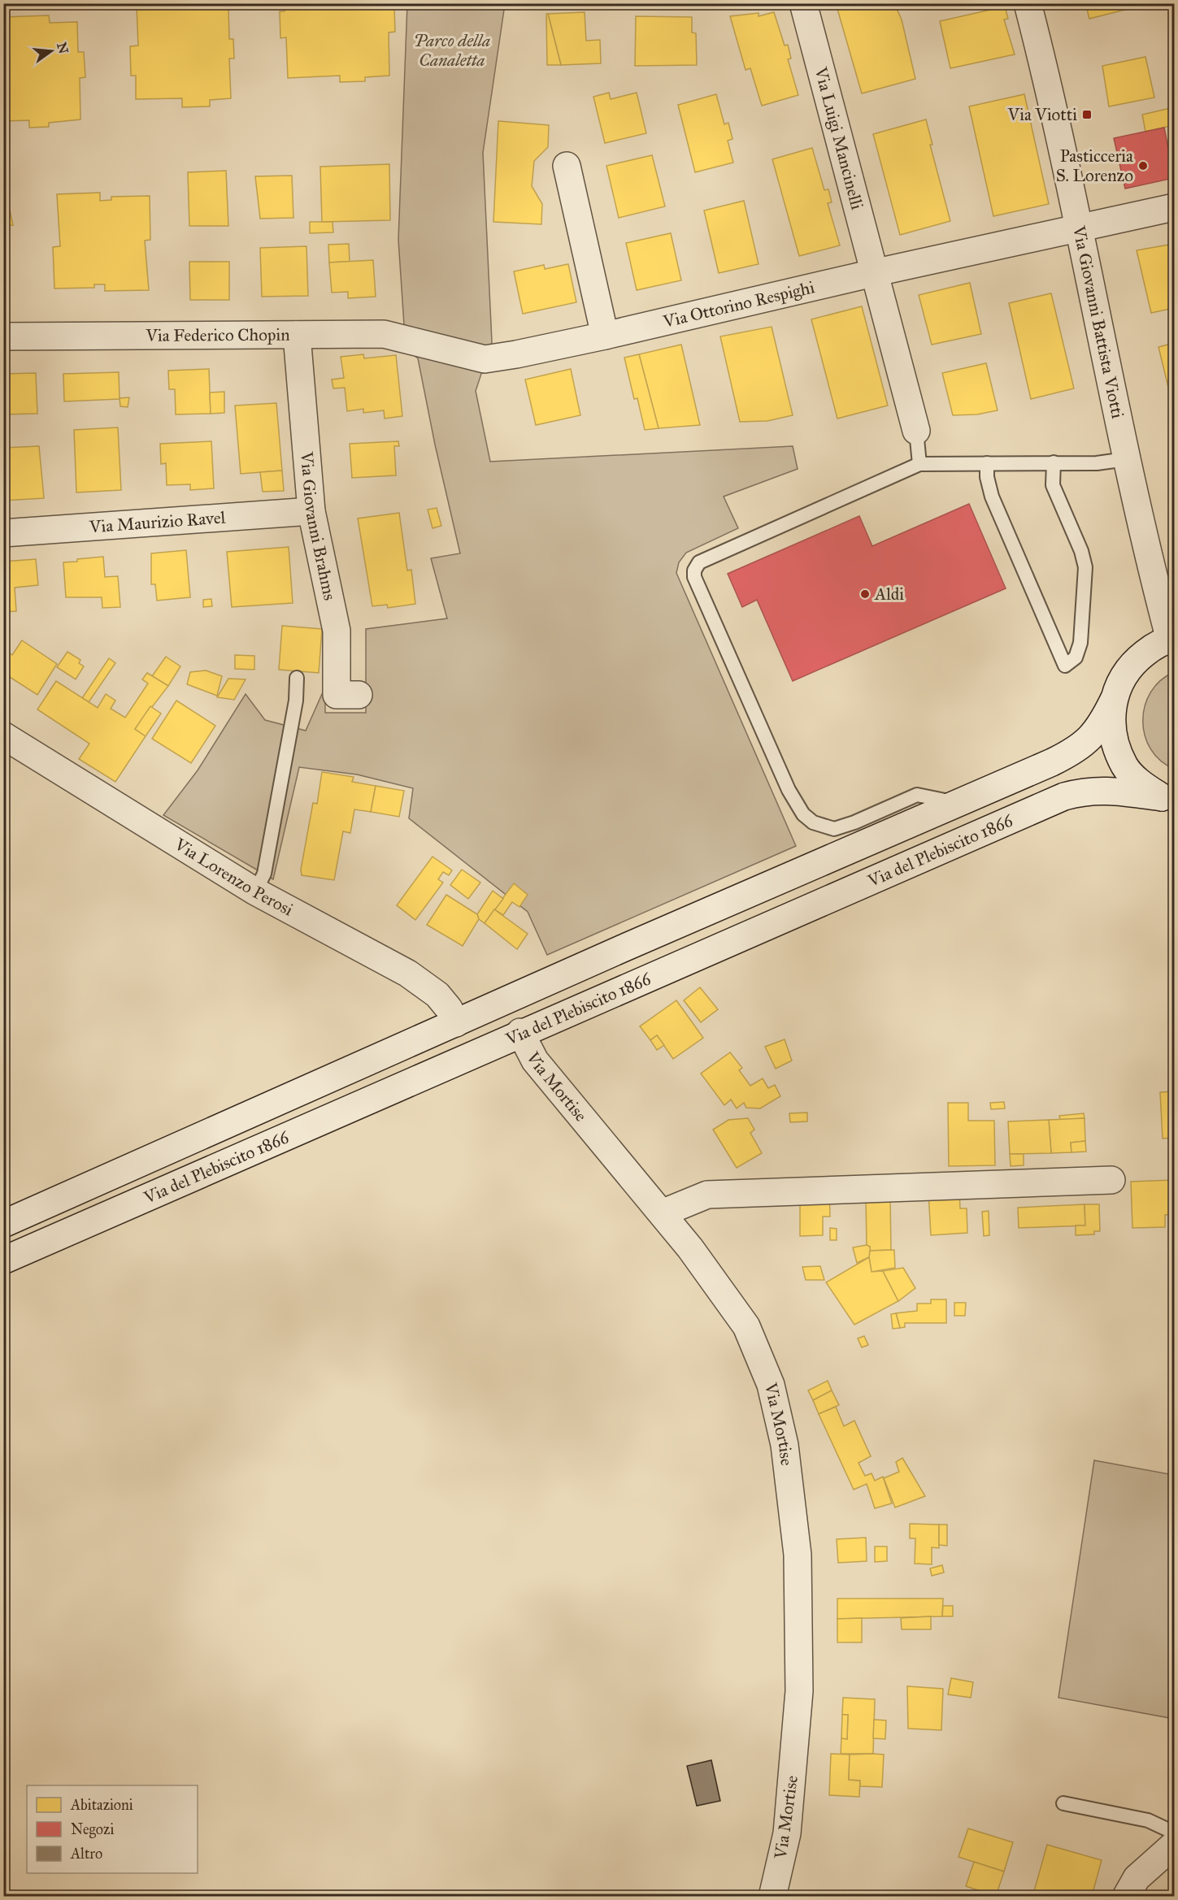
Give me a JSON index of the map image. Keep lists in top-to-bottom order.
{
  "streets": {
    "street": [
      "Via Luigi Mancinelli",
      "Via Ottorino Respighi",
      "Via Giovanni Battista Viotti",
      "Via Federico Chopin",
      "Via Maurizio Ravel",
      "Via Giovanni Brahms",
      "Via del Plebiscito 1866",
      "Via Lorenzo Perosi",
      "Via Mortise"
    ]
  },
  "crossings": [
    ["Via Luigi Mancinelli", "Via Ottorino Respighi"],
    ["Via Ottorino Respighi", "Via Giovanni Battista Viotti"],
    ["Via Ottorino Respighi", "Via Federico Chopin"],
    ["Via Federico Chopin", "Via Giovanni Brahms"],
    ["Via Maurizio Ravel", "Via Giovanni Brahms"],
    ["Via del Plebiscito 1866", "Via Lorenzo Perosi"],
    ["Via del Plebiscito 1866", "Via Mortise"]
  ],
  "parks": ["Parco della Canaletta"],
  "places": {
    "transit": ["Via Viotti"],
    "other": ["Pasticceria S. Lorenzo", "Aldi"]
  },
  "legend": ["Abitazioni", "Negozi", "Altro"],
  "north": "right"
}
